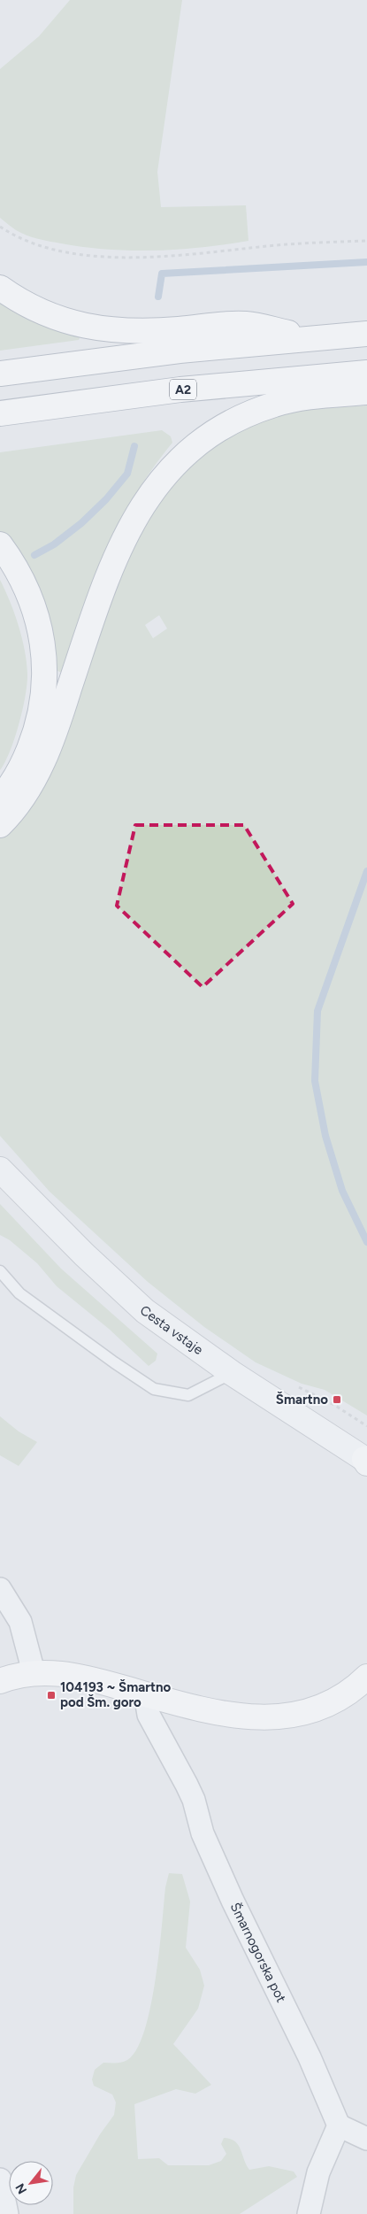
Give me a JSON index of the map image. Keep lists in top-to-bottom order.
{
  "streets": {
    "main road": ["A2"],
    "street": ["Cesta vstaje", "Šmarnogorska pot"]
  },
  "places": {
    "transit": ["Šmartno", "104193 ~ Šmartno pod Šm. goro"]
  },
  "north": "bottom left"
}
